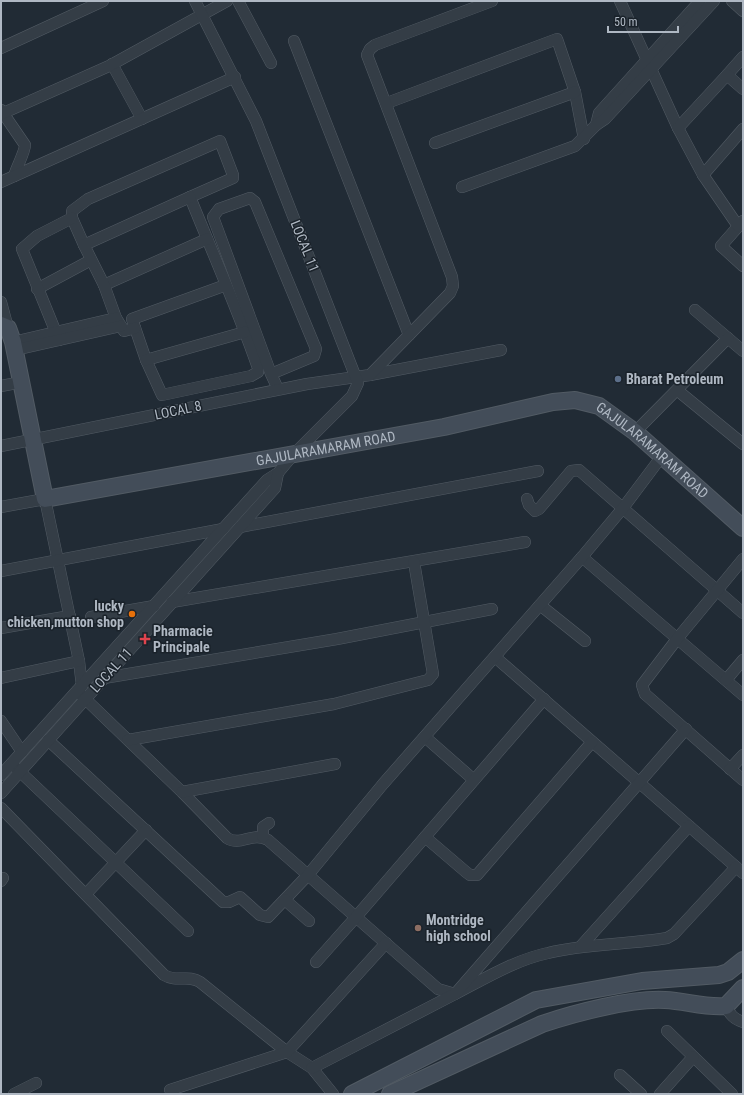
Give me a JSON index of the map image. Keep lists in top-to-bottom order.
{
  "streets": {
    "main road": ["GAJULARAMARAM ROAD"],
    "street": ["LOCAL 11", "LOCAL 8"]
  },
  "crossings": [
    ["LOCAL 11", "LOCAL 8"],
    ["LOCAL 11", "GAJULARAMARAM ROAD"]
  ],
  "places": {
    "other": ["Bharat Petroleum", "lucky chicken,mutton shop", "Montridge high school"],
    "health": ["Pharmacie Principale"]
  },
  "scale_bar": "50 m"
}
